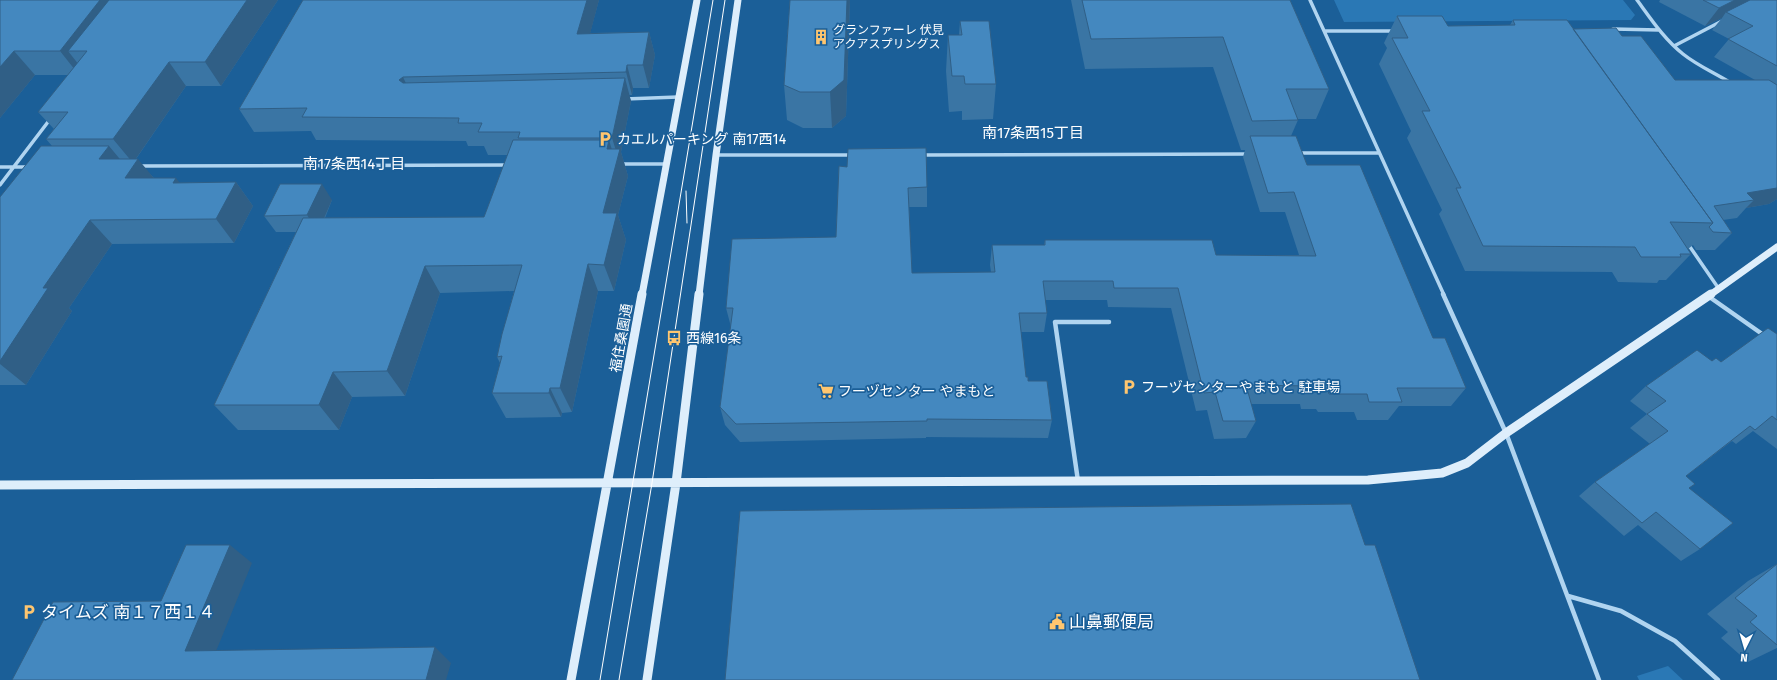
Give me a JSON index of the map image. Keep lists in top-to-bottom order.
{
  "streets": {
    "street": ["福住桑園通"]
  },
  "districts": ["南17条西15丁目", "南17条西14丁目"],
  "places": {
    "building": ["グランファーレ 伏見 アクアスプリングス"],
    "parking": ["カエルパーキング 南17西14", "フーヅセンターやまもと 駐車場", "タイムズ 南１７西１４"],
    "bus stop": ["西線16条"],
    "supermarket": ["フーヅセンター やまもと"],
    "public building": ["山鼻郵便局"]
  },
  "north": "bottom"
}
